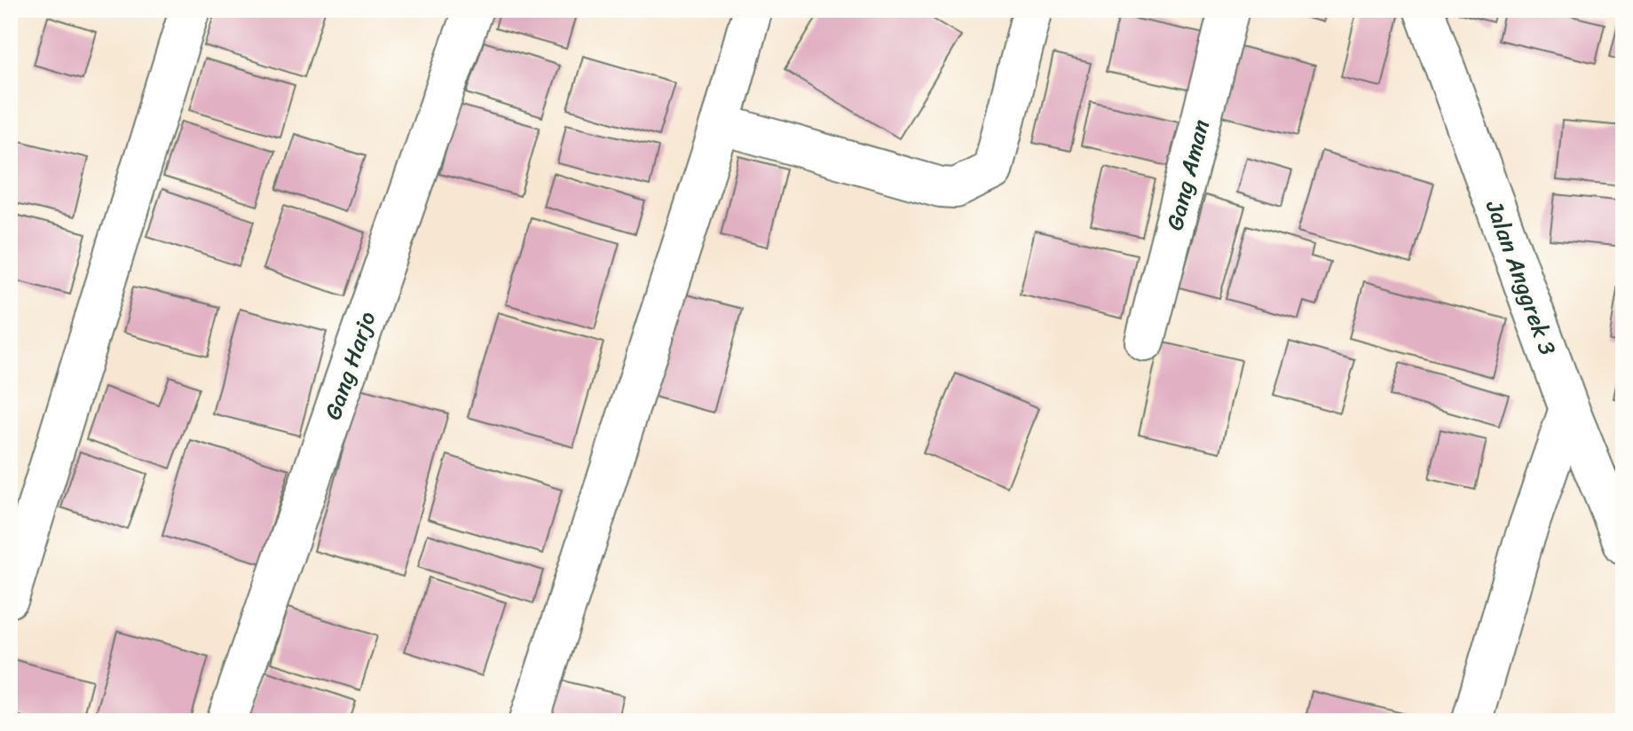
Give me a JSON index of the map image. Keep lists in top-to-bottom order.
{
  "streets": {
    "street": ["Gang Aman", "Jalan Anggrek 3", "Gang Harjo"]
  }
}
